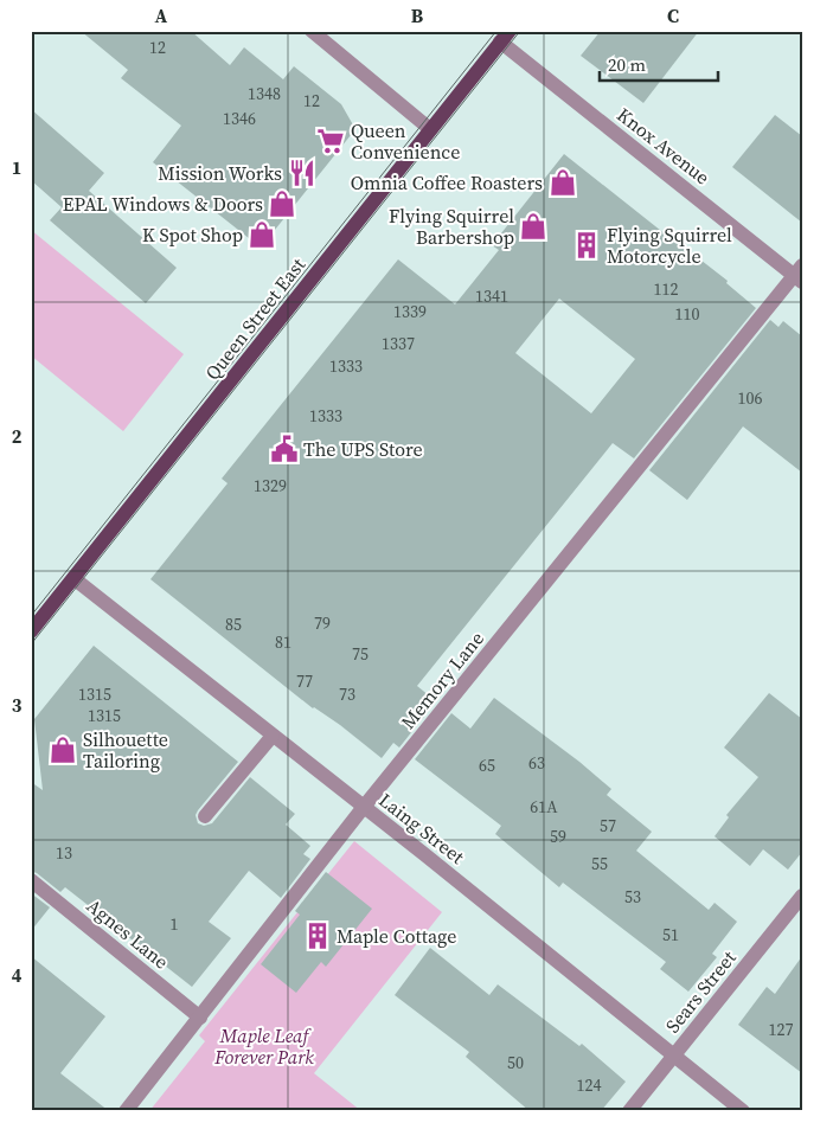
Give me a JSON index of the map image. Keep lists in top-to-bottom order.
{
  "streets": {
    "main road": ["Queen Street East"],
    "street": [
      "Knox Avenue",
      "Memory Lane",
      "Laing Street",
      "Agnes Lane",
      "Sears Street"
    ]
  },
  "crossings": [
    ["Knox Avenue", "Queen Street East"],
    ["Knox Avenue", "Memory Lane"],
    ["Queen Street East", "Laing Street"],
    ["Memory Lane", "Laing Street"],
    ["Memory Lane", "Agnes Lane"],
    ["Laing Street", "Sears Street"]
  ],
  "parks": ["Maple Leaf Forever Park"],
  "places": {
    "supermarket": ["Queen Convenience"],
    "restaurant": ["Mission Works"],
    "shop": [
      "Omnia Coffee Roasters",
      "EPAL Windows & Doors",
      "Flying Squirrel Barbershop",
      "K Spot Shop",
      "Silhouette Tailoring"
    ],
    "building": ["Flying Squirrel Motorcycle", "Maple Cottage"],
    "public building": ["The UPS Store"]
  },
  "house_numbers": [
    "12",
    "1348",
    "12",
    "1346",
    "112",
    "1341",
    "1339",
    "110",
    "1337",
    "1333",
    "106",
    "1333",
    "1329",
    "79",
    "85",
    "81",
    "75",
    "77",
    "1315",
    "73",
    "1315",
    "63",
    "65",
    "61A",
    "57",
    "59",
    "13",
    "55",
    "53",
    "1",
    "51",
    "127",
    "50",
    "124"
  ],
  "scale_bar": "20 m",
  "grid": {
    "columns": ["A", "B", "C"],
    "rows": [
      "1",
      "2",
      "3",
      "4"
    ]
  }
}
